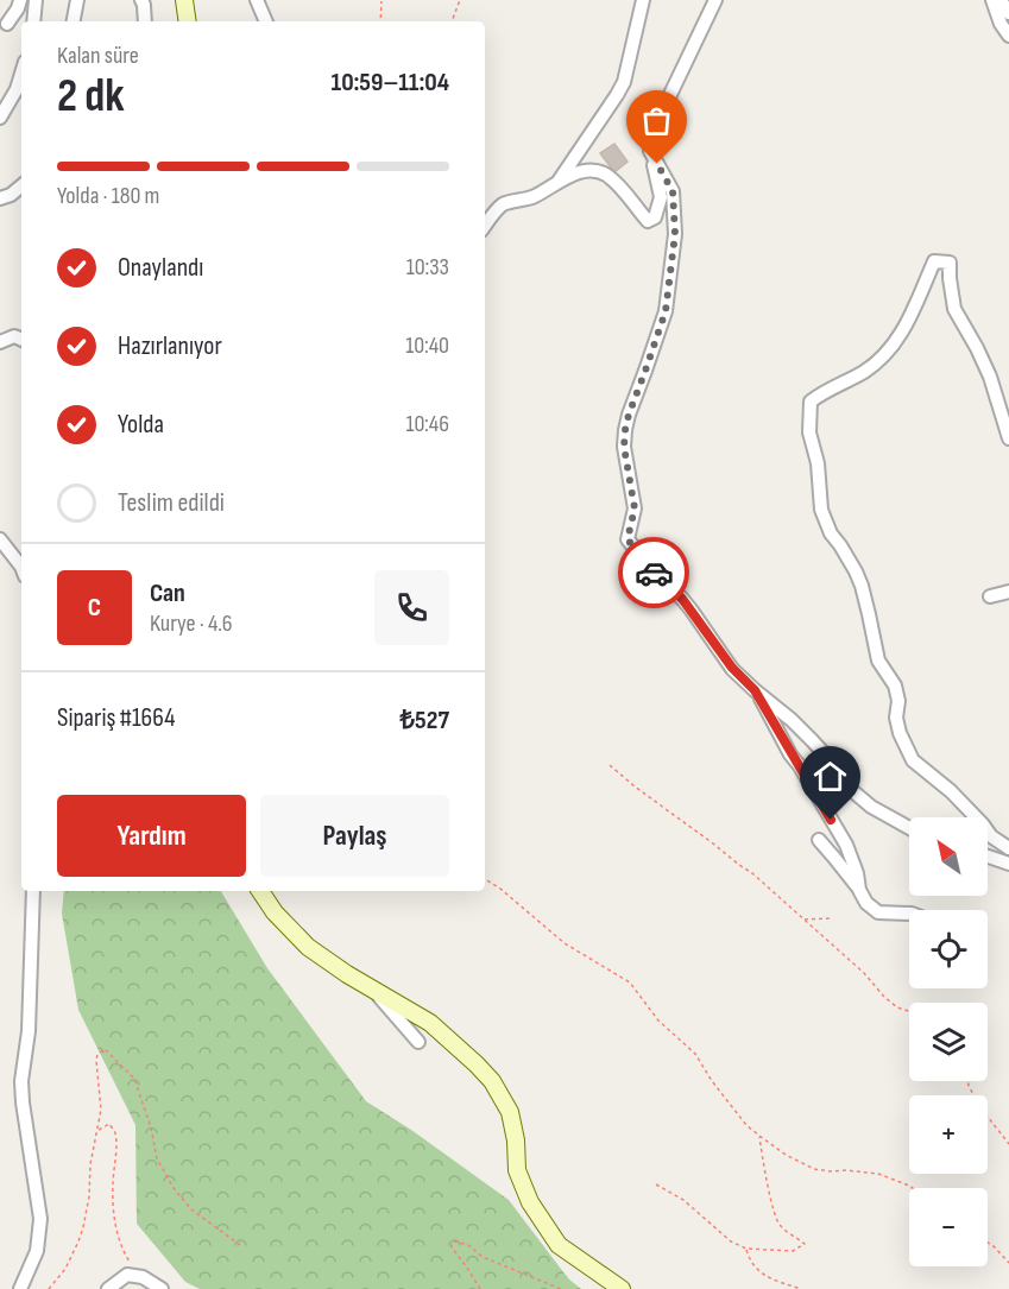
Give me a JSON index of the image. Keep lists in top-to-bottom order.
{
  "north": "top left",
  "page": {
    "heading": ["2 dk", "Kalan süre", "10:59–11:04"],
    "panel": [
      "Can",
      "Kurye · 4.6",
      "Sipariş #1664",
      "₺527"
    ],
    "bar": "Yolda · 180 m",
    "list": [
      ["Onaylandı", "10:33"],
      ["Hazırlanıyor", "10:40"],
      ["Yolda", "10:46"],
      "Teslim edildi"
    ],
    "round": "C",
    "buttons": ["Yardım", "Paylaş"],
    "map_buttons": ["+", "−"]
  }
}
